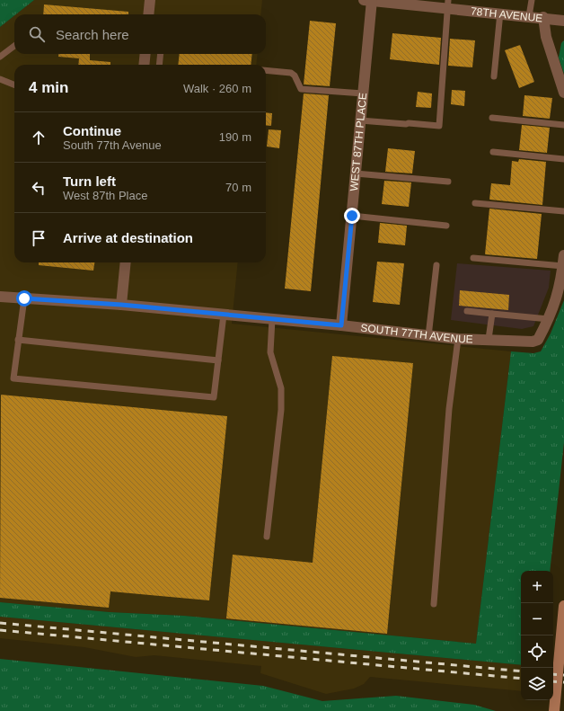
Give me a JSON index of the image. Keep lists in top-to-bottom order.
{
  "streets": {
    "street": ["78TH AVENUE", "WEST 87TH PLACE", "SOUTH 77TH AVENUE"]
  },
  "crossings": [
    ["78TH AVENUE", "WEST 87TH PLACE"],
    ["WEST 87TH PLACE", "SOUTH 77TH AVENUE"]
  ],
  "page": {
    "search": "Search here",
    "heading": ["4 min", "Walk · 260 m"],
    "list": [
      ["Continue", "South 77th Avenue", "190 m"],
      ["Turn left", "West 87th Place", "70 m"],
      "Arrive at destination"
    ],
    "map_buttons": ["+", "−"]
  }
}
